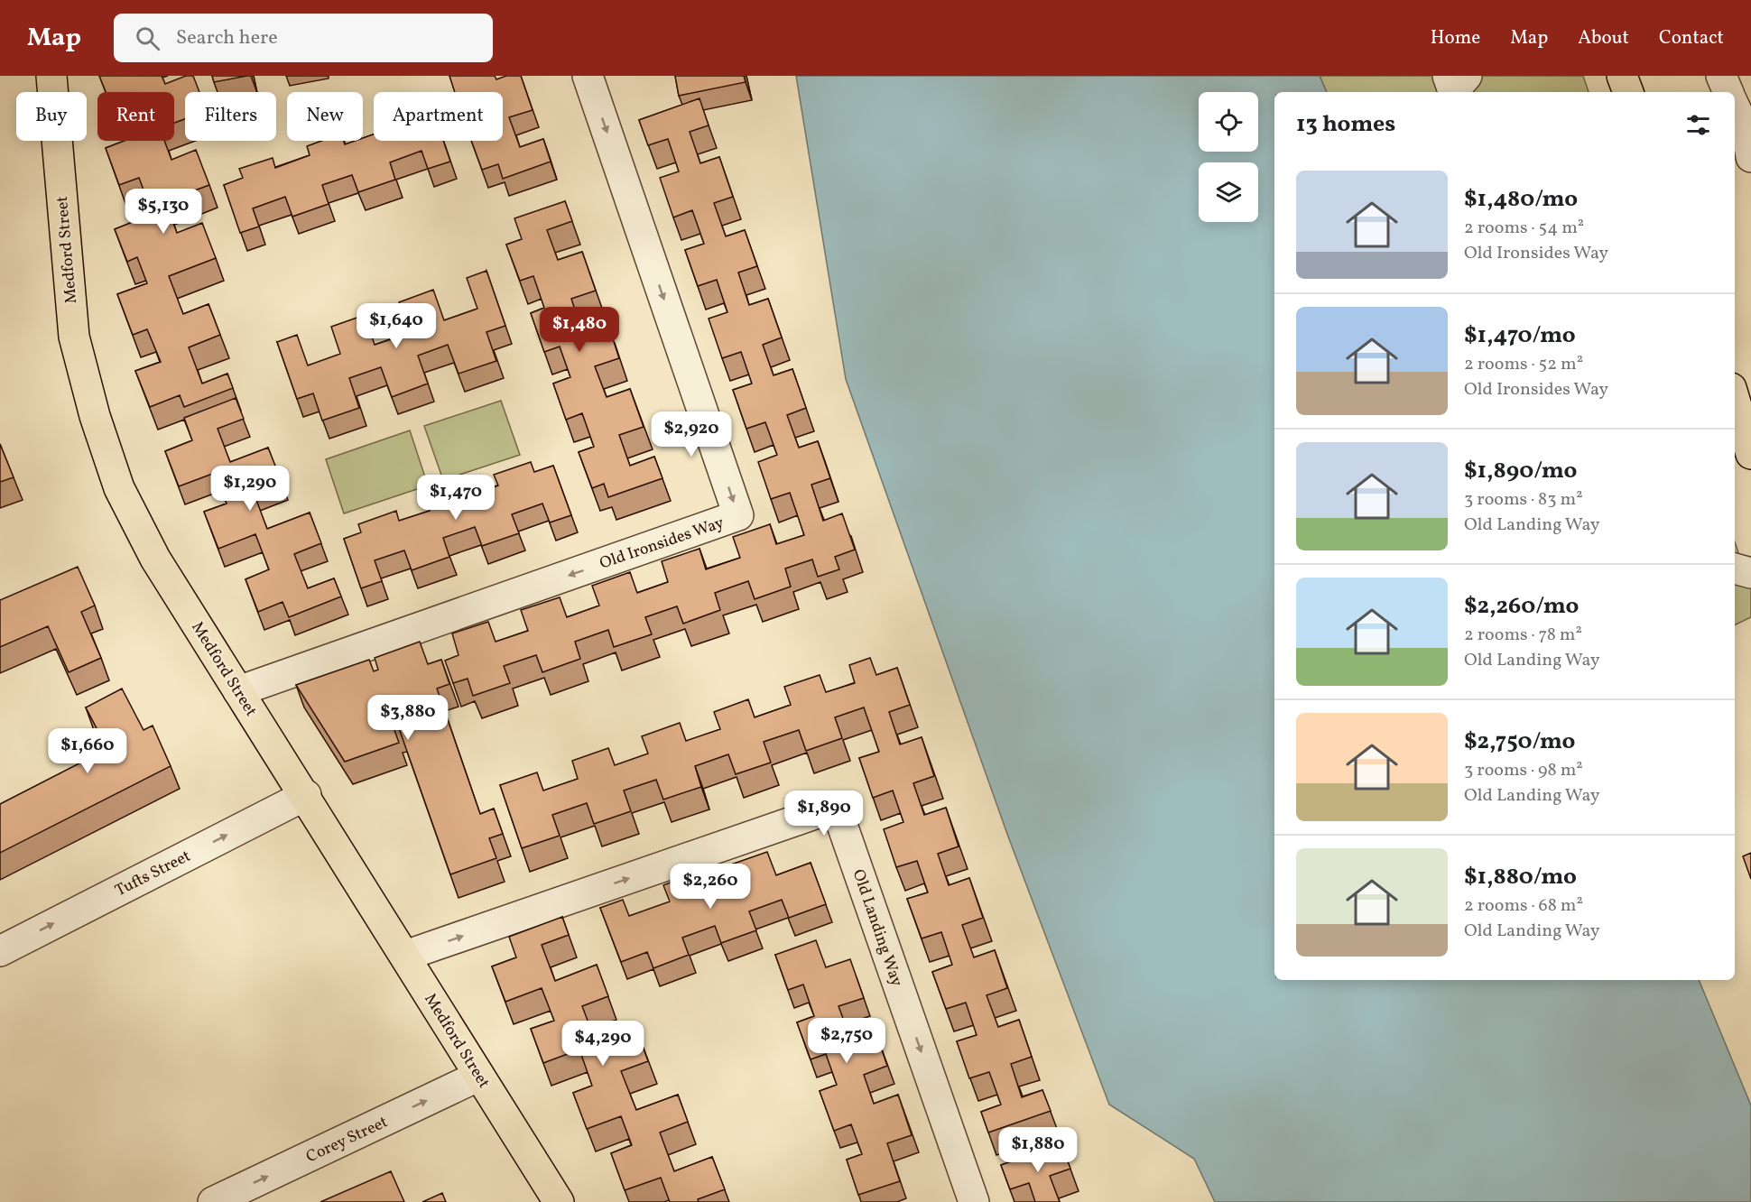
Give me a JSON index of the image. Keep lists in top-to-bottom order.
{
  "streets": {
    "main road": ["Medford Street"],
    "street": [
      "Old Ironsides Way",
      "Tufts Street",
      "Old Landing Way",
      "Corey Street"
    ]
  },
  "crossings": [
    ["Medford Street", "Old Ironsides Way"],
    ["Medford Street", "Tufts Street"],
    ["Medford Street", "Old Landing Way"],
    ["Medford Street", "Corey Street"]
  ],
  "one_way": ["Tufts Street", "Corey Street"],
  "page": {
    "header": "Map",
    "search": "Search here",
    "nav": [
      "Home",
      "Map",
      "About",
      "Contact"
    ],
    "chip": [
      "Buy",
      "Rent",
      "Filters",
      "New",
      "Apartment"
    ],
    "heading": "13 homes",
    "list": [
      {
        "name": "$1,480/mo",
        "note": "2 rooms · 54 m² · Old Ironsides Way"
      },
      {
        "name": "$1,470/mo",
        "note": "2 rooms · 52 m² · Old Ironsides Way"
      },
      {
        "name": "$1,890/mo",
        "note": "3 rooms · 83 m² · Old Landing Way"
      },
      {
        "name": "$2,260/mo",
        "note": "2 rooms · 78 m² · Old Landing Way"
      },
      {
        "name": "$2,750/mo",
        "note": "3 rooms · 98 m² · Old Landing Way"
      },
      {
        "name": "$1,880/mo",
        "note": "2 rooms · 68 m² · Old Landing Way"
      }
    ],
    "price": [
      "$5,130",
      "$1,640",
      "$1,480",
      "$2,920",
      "$1,290",
      "$1,470",
      "$3,880",
      "$1,660",
      "$1,890",
      "$2,260",
      "$2,750",
      "$4,290",
      "$1,880"
    ]
  }
}
